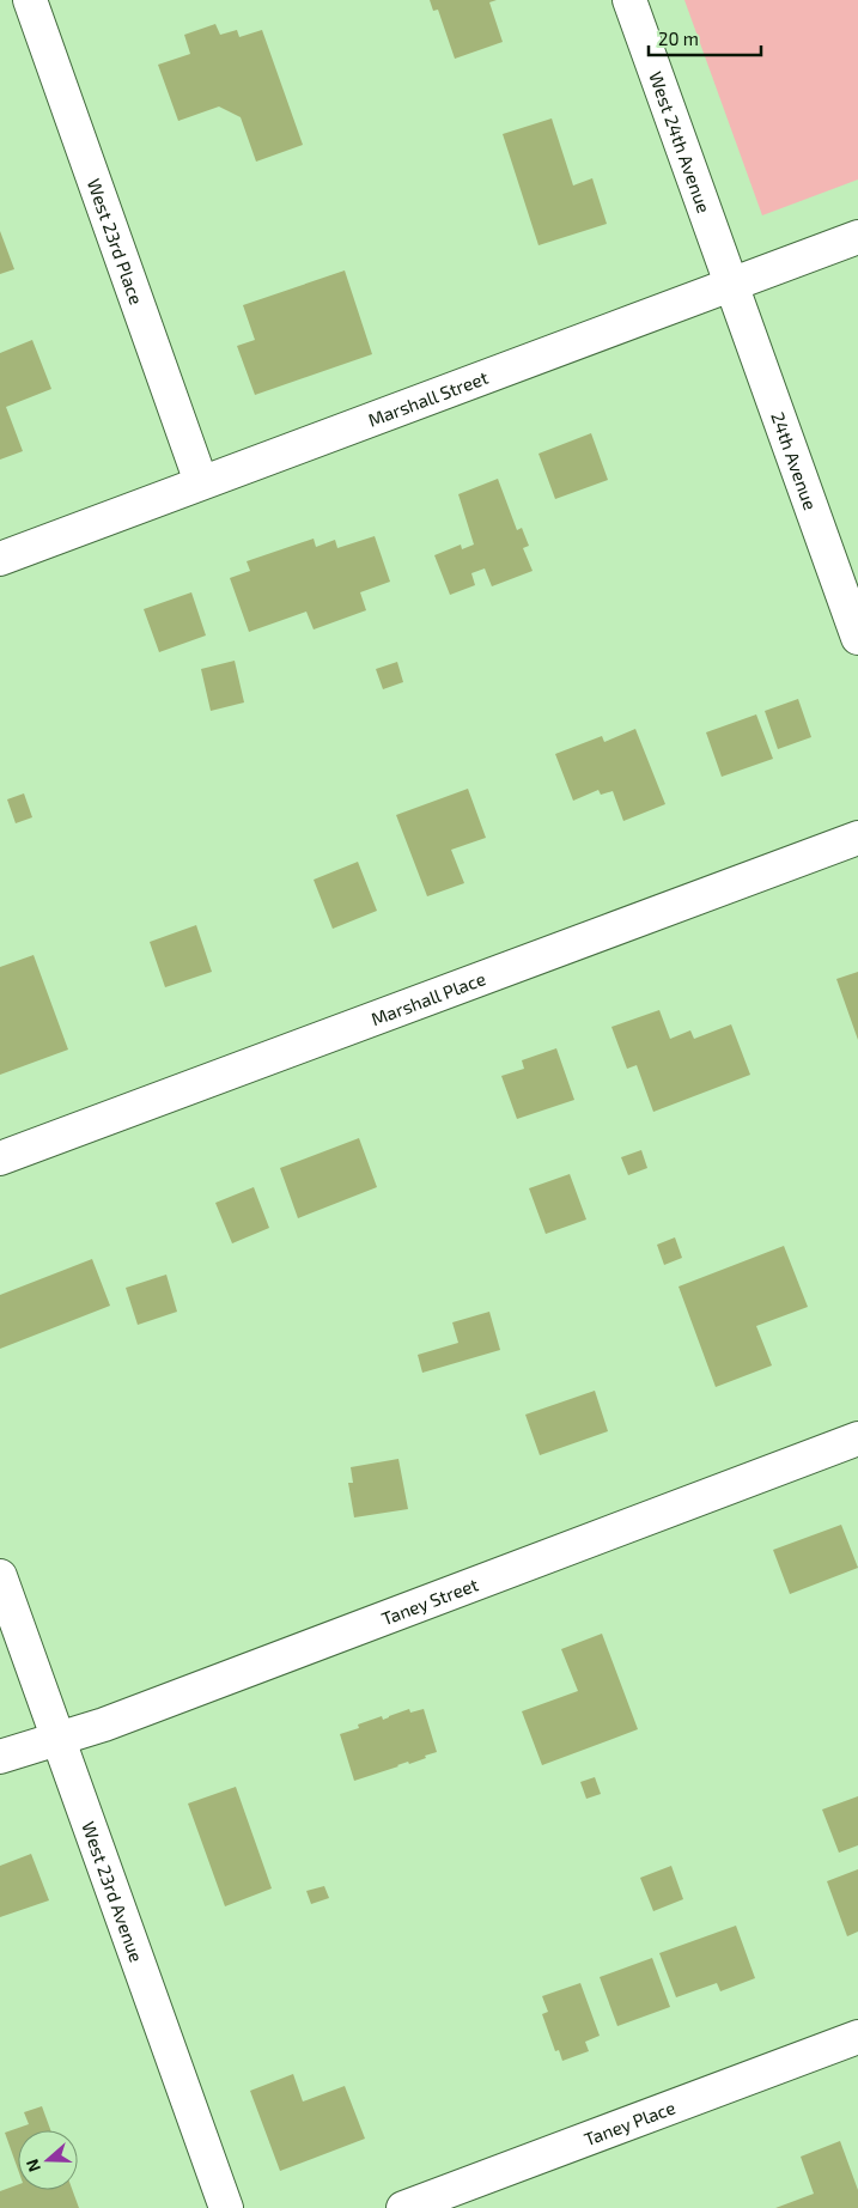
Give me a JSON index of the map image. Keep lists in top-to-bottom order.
{
  "streets": {
    "street": [
      "West 24th Avenue",
      "West 23rd Place",
      "Marshall Street",
      "24th Avenue",
      "Marshall Place",
      "Taney Street",
      "West 23rd Avenue",
      "Taney Place"
    ]
  },
  "crossings": [
    ["West 24th Avenue", "Marshall Street"],
    ["West 24th Avenue", "24th Avenue"],
    ["West 23rd Place", "Marshall Street"],
    ["Marshall Street", "24th Avenue"],
    ["Taney Street", "West 23rd Avenue"]
  ],
  "scale_bar": "20 m",
  "north": "left"
}
